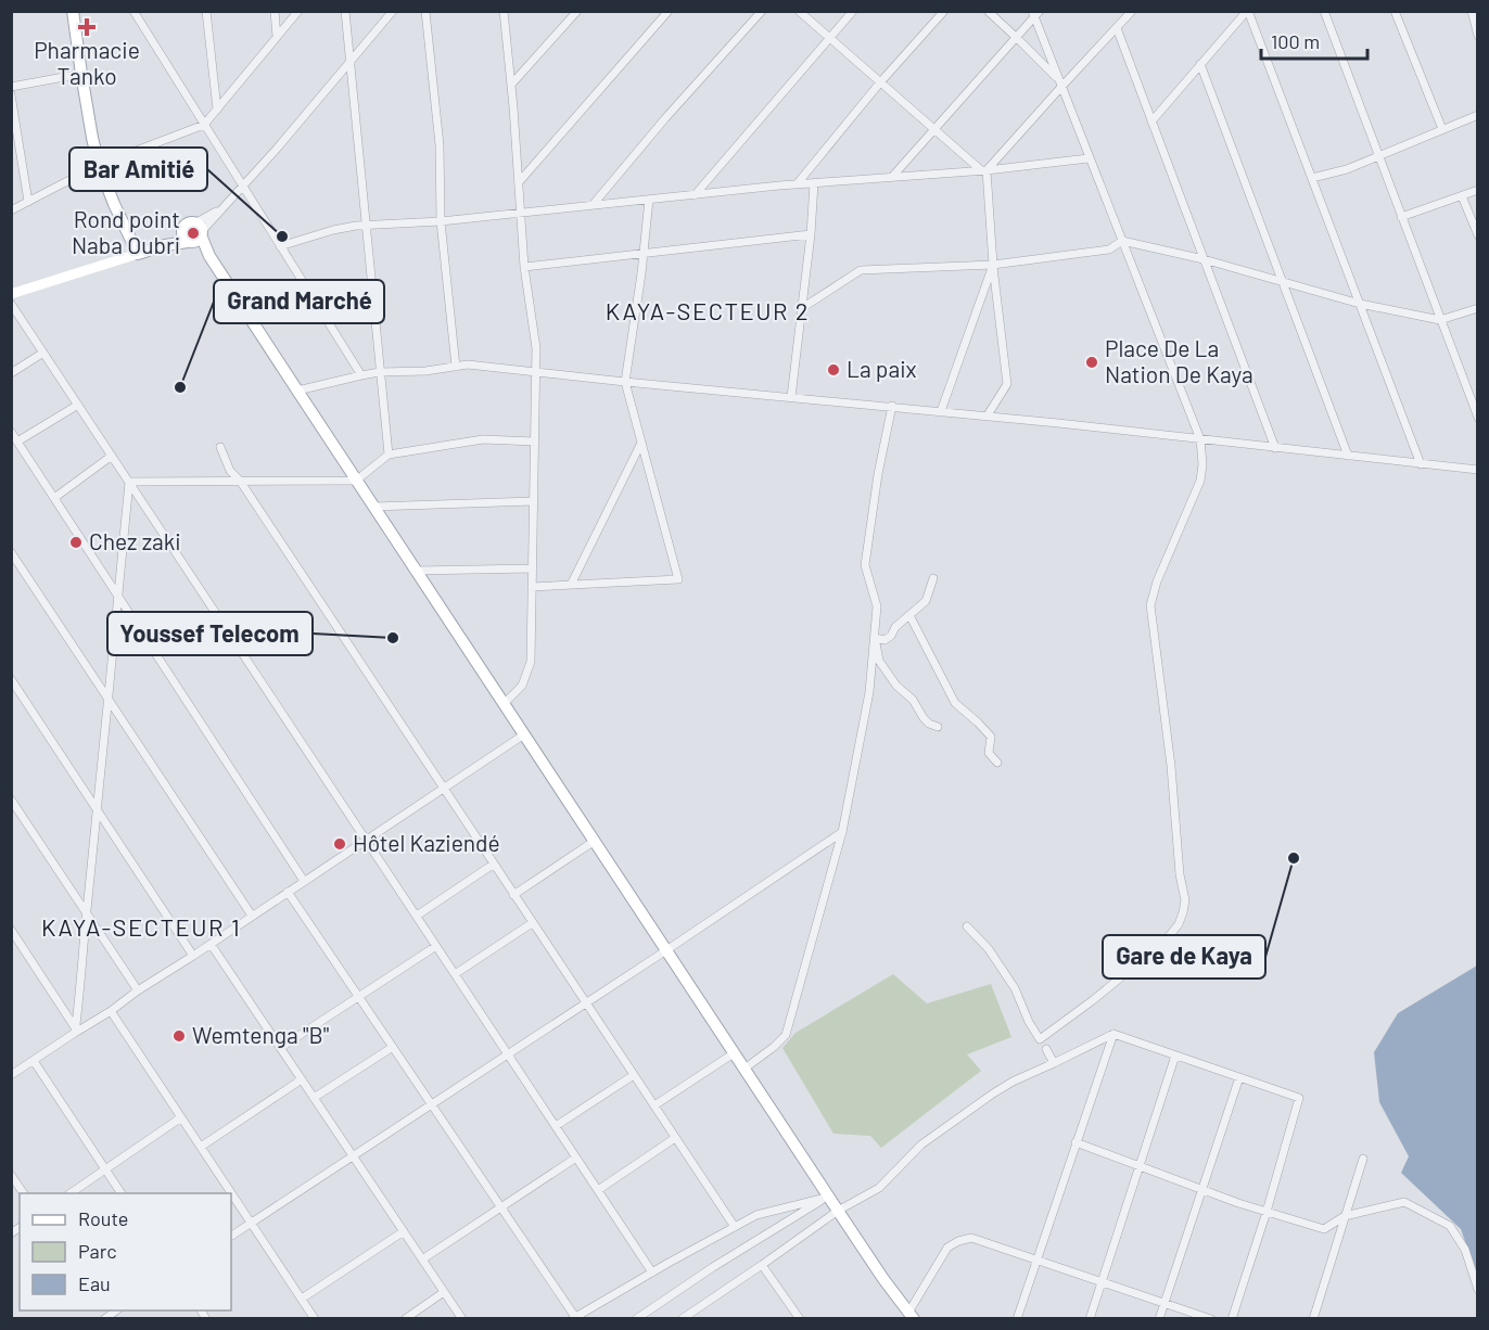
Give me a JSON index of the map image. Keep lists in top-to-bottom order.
{
  "districts": ["KAYA-SECTEUR 2", "KAYA-SECTEUR 1"],
  "places": {
    "health": ["Pharmacie Tanko"],
    "other": [
      "Rond point Naba Oubri",
      "Bar Amitié",
      "Place De La Nation De Kaya",
      "La paix",
      "Grand Marché",
      "Chez zaki",
      "Youssef Telecom",
      "Hôtel Kaziendé",
      "Gare de Kaya",
      "Wemtenga \"B\""
    ]
  },
  "legend": ["Route", "Parc", "Eau"],
  "scale_bar": "100 m"
}
